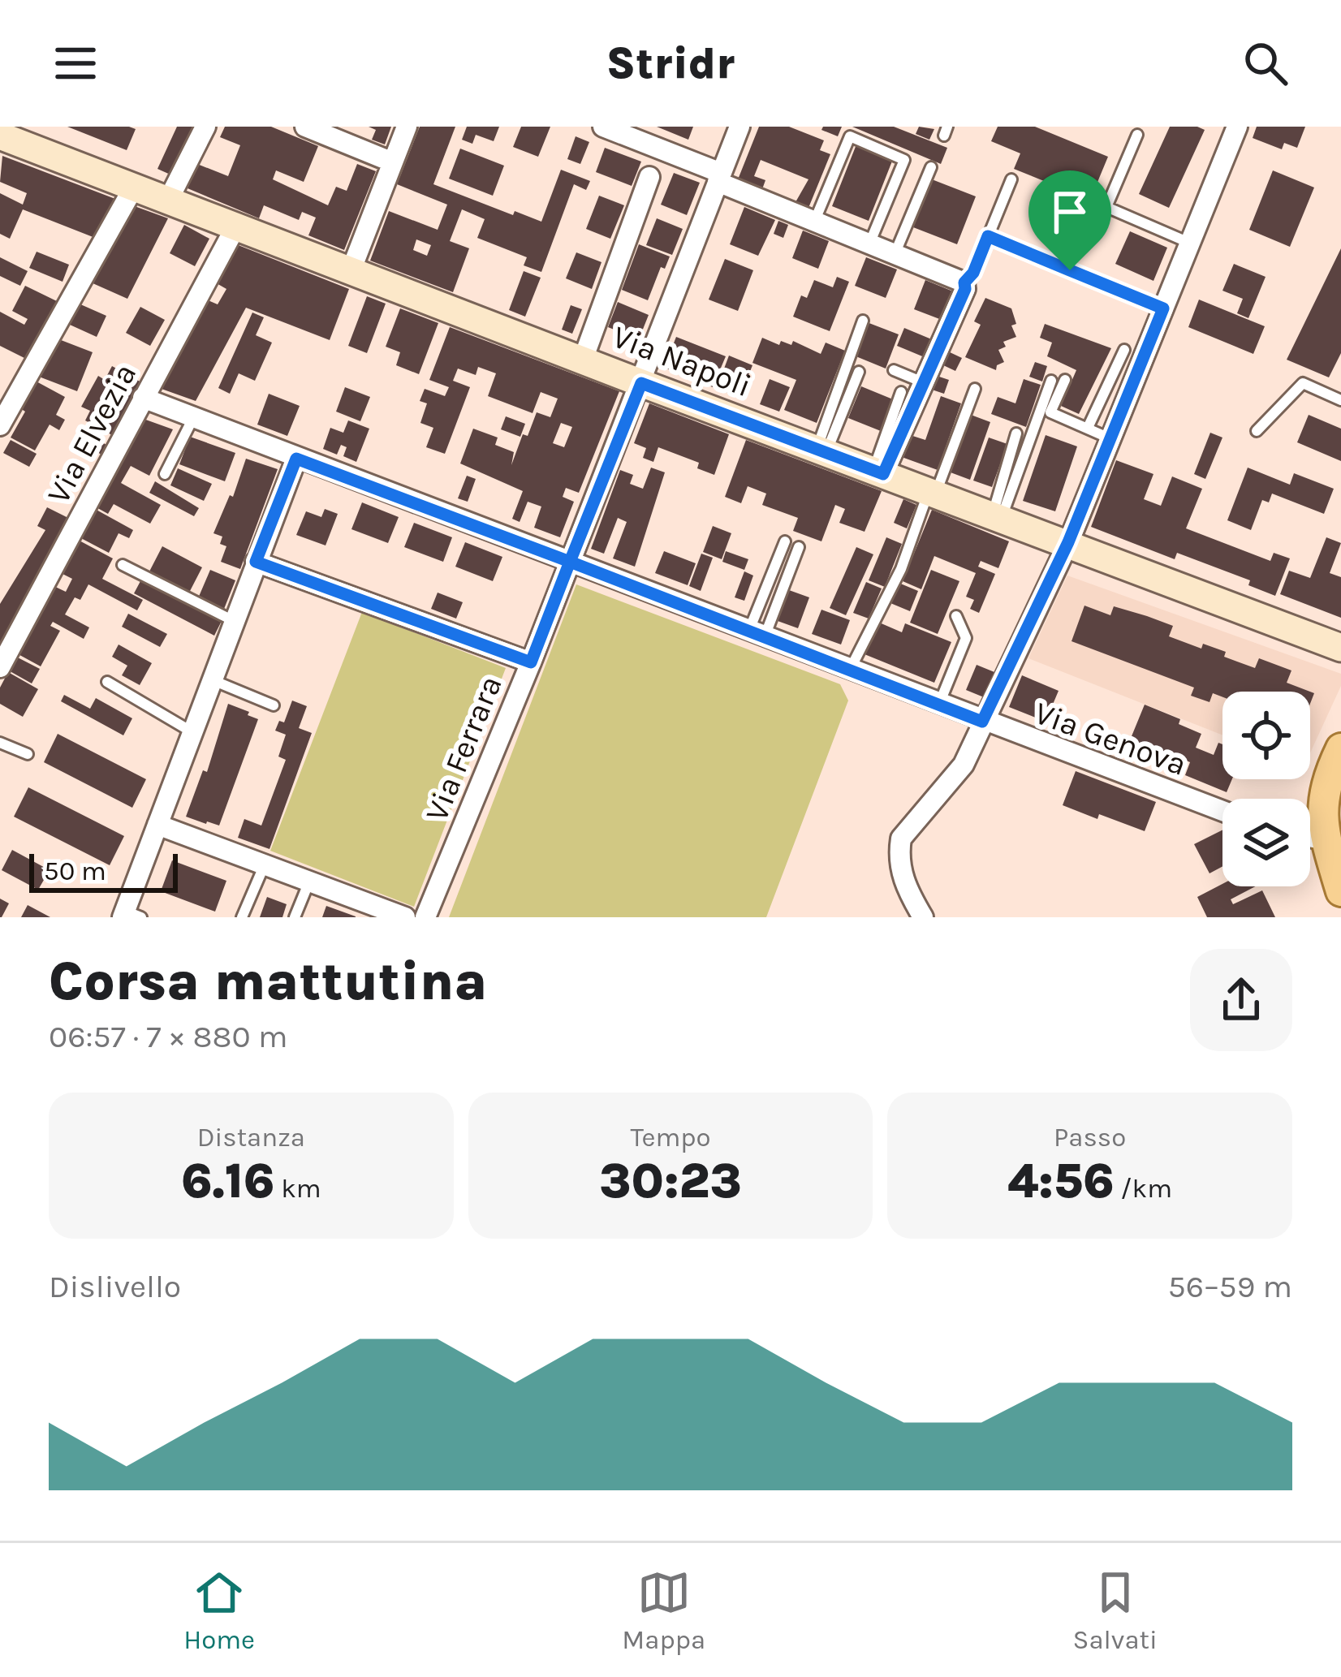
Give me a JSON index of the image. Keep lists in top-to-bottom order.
{
  "streets": {
    "main road": ["Via Napoli"],
    "street": ["Via Elvezia", "Via Genova", "Via Ferrara"]
  },
  "crossings": [
    ["Via Napoli", "Via Elvezia"],
    ["Via Napoli", "Via Ferrara"],
    ["Via Elvezia", "Via Genova"],
    ["Via Genova", "Via Ferrara"]
  ],
  "scale_bar": "50 m",
  "page": {
    "header": "Stridr",
    "scale": "50 m",
    "heading": ["Corsa mattutina", "06:57 · 7 × 880 m"],
    "stats": [
      ["Distanza", "6.16 km"],
      ["Tempo", "30:23"],
      ["Passo", "4:56 /km"]
    ],
    "chart": ["Dislivello", "56–59 m"],
    "tabs": ["Home", "Mappa", "Salvati"]
  }
}
